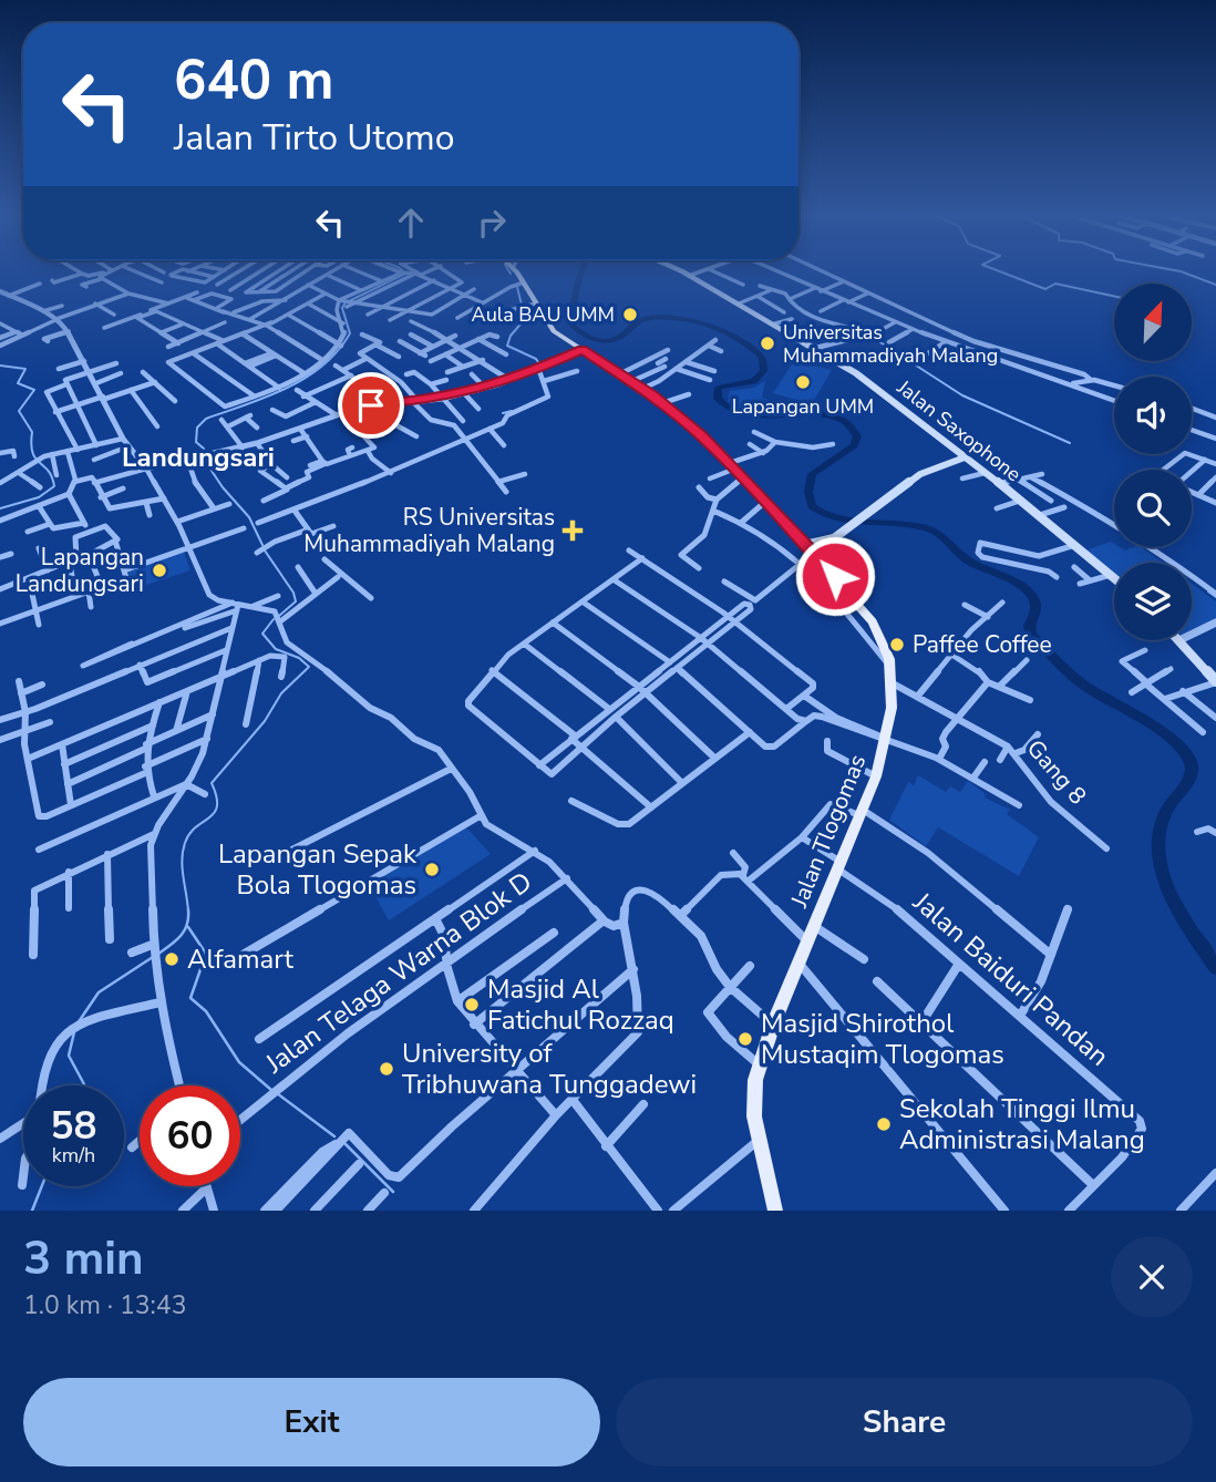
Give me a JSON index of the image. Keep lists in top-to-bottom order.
{
  "streets": {
    "main road": ["Jalan Saxophone", "Jalan Tlogomas"],
    "street": ["Gang 8", "Jalan Telaga Warna Blok D", "Jalan Baiduri Pandan"]
  },
  "crossings": [
    ["Gang 8", "Jalan Tlogomas"],
    ["Jalan Tlogomas", "Jalan Baiduri Pandan"]
  ],
  "districts": ["Landungsari"],
  "places": {
    "other": [
      "Aula BAU UMM",
      "Universitas Muhammadiyah Malang",
      "Lapangan UMM",
      "Lapangan Landungsari",
      "Paffee Coffee",
      "Lapangan Sepak Bola Tlogomas",
      "Alfamart",
      "Masjid Al Fatichul Rozzaq",
      "Masjid Shirothol Mustaqim Tlogomas",
      "University of Tribhuwana Tunggadewi",
      "Sekolah Tinggi Ilmu Administrasi Malang"
    ],
    "health": ["RS Universitas Muhammadiyah Malang"]
  },
  "north": "top right",
  "page": {
    "turn": ["640 m", "Jalan Tirto Utomo"],
    "speed": "58 km/h",
    "limit": "60",
    "heading": ["3 min", "1.0 km · 13:43"],
    "buttons": ["Exit", "Share"]
  }
}
